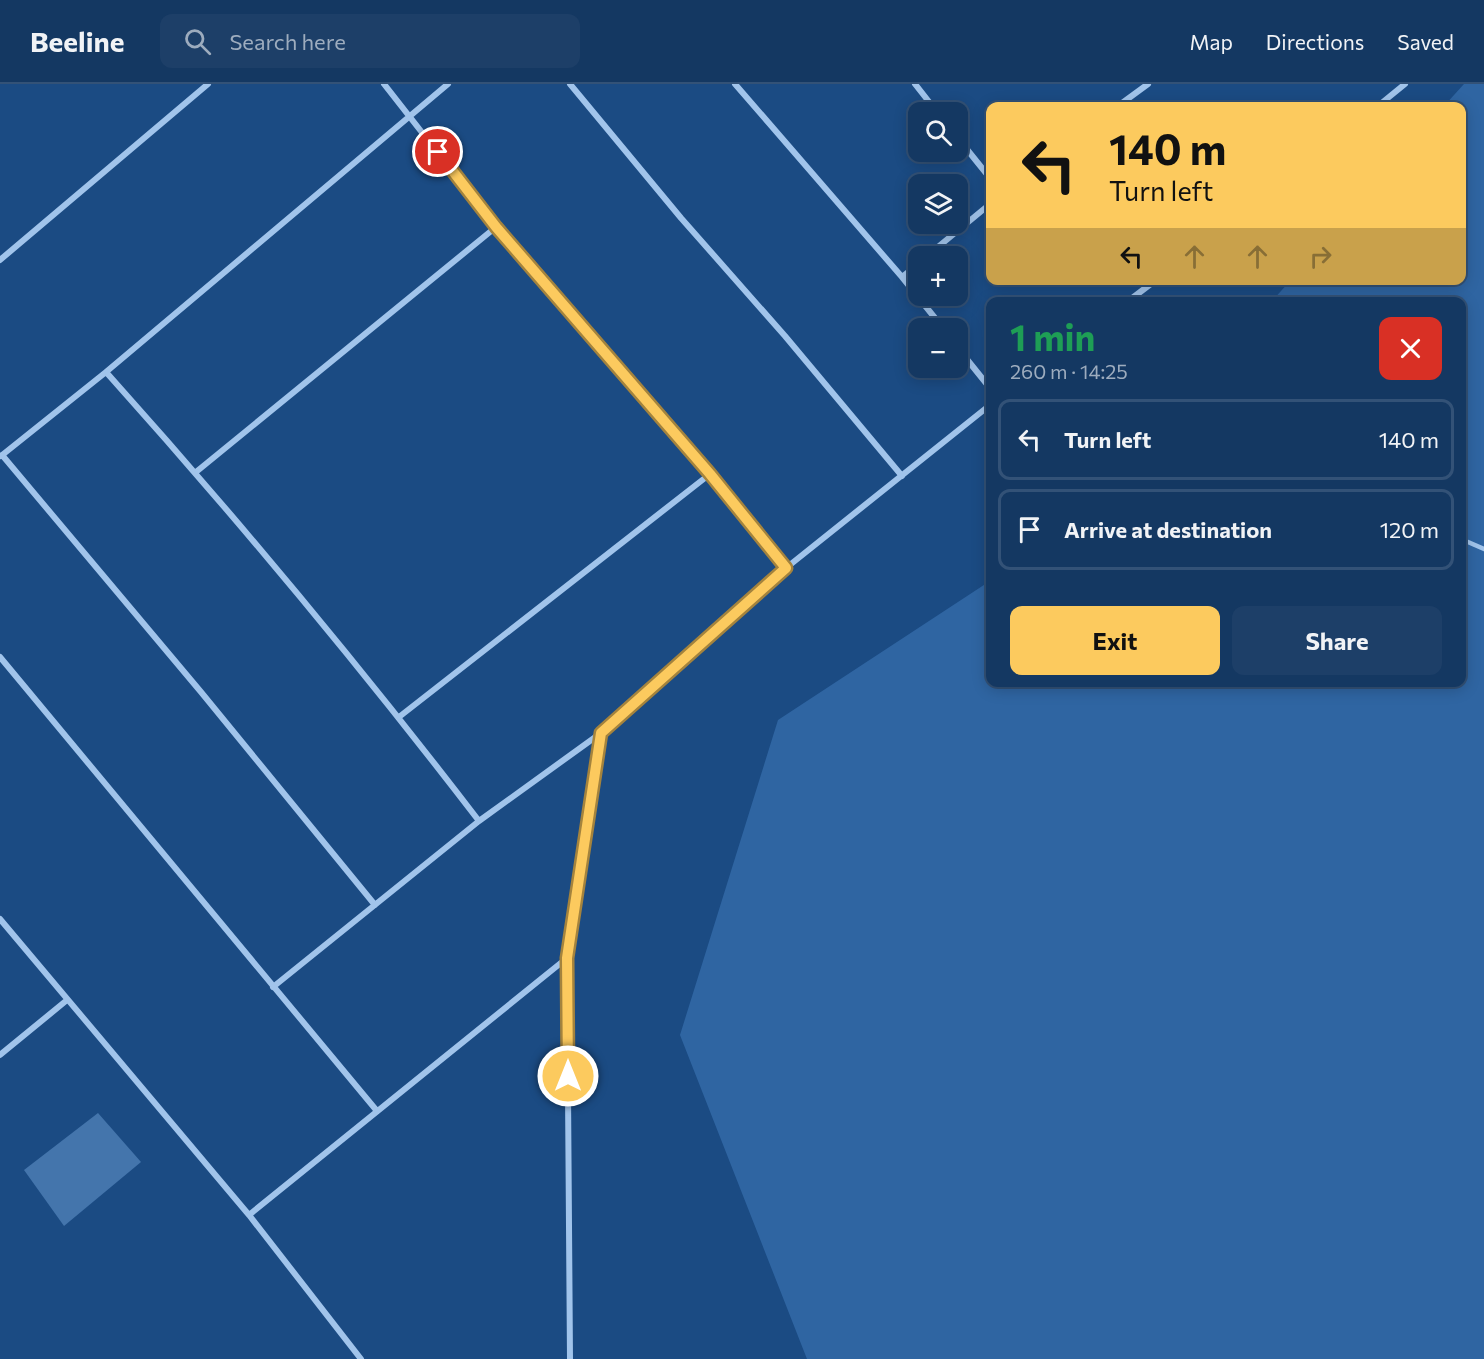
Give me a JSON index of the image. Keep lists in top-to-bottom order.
{
  "page": {
    "header": "Beeline",
    "search": "Search here",
    "nav": ["Map", "Directions", "Saved"],
    "map_buttons": ["+", "−"],
    "turn": ["140 m", "Turn left"],
    "heading": ["1 min", "260 m · 14:25"],
    "list": [
      {
        "name": "Turn left",
        "value": "140 m"
      },
      {
        "name": "Arrive at destination",
        "value": "120 m"
      }
    ],
    "buttons": ["Exit", "Share"]
  }
}
